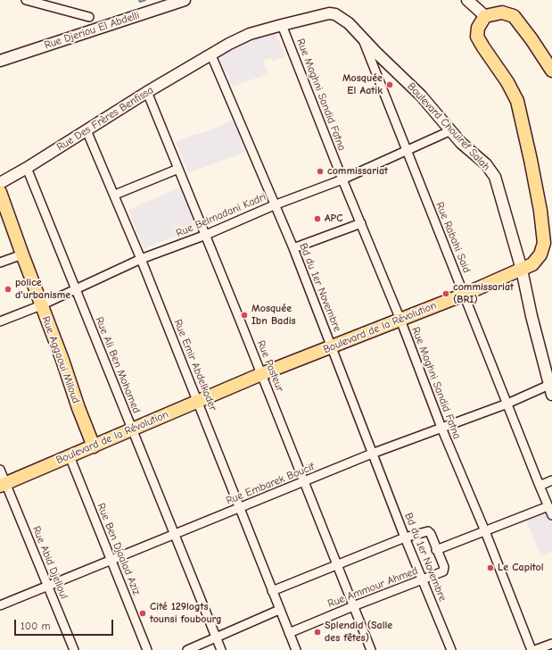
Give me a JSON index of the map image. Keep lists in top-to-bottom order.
{
  "streets": {
    "main road": [
      "Rue Djeriou El Abdelli",
      "Rue Des Frères Benfissa",
      "Boulevard Chouiref Salah",
      "Boulevard de la Révolution",
      "Rue Aggaoui Miloud"
    ],
    "street": [
      "Rue Maghni Sandid Fatna",
      "Rue Belmadani Kadri",
      "Rue Rabahi Said",
      "Bd du 1er Novembre",
      "Rue Ali Ben Mohamed",
      "Rue Emir Abdelkader",
      "Rue Pasteur",
      "Rue Embarek Boucif",
      "Rue Ben Djaalad Aziz",
      "Rue Abid Djelloul",
      "Rue Ammour Ahmed"
    ]
  },
  "crossings": [
    ["Rue Maghni Sandid Fatna", "Boulevard Chouiref Salah"],
    ["Rue Maghni Sandid Fatna", "Rue Belmadani Kadri"],
    ["Rue Maghni Sandid Fatna", "Boulevard de la Révolution"],
    ["Rue Maghni Sandid Fatna", "Rue Embarek Boucif"],
    ["Rue Des Frères Benfissa", "Boulevard Chouiref Salah"],
    ["Rue Des Frères Benfissa", "Bd du 1er Novembre"],
    ["Rue Des Frères Benfissa", "Rue Ali Ben Mohamed"],
    ["Rue Des Frères Benfissa", "Rue Emir Abdelkader"],
    ["Rue Des Frères Benfissa", "Rue Pasteur"],
    ["Boulevard Chouiref Salah", "Rue Belmadani Kadri"],
    ["Boulevard Chouiref Salah", "Rue Rabahi Said"],
    ["Boulevard Chouiref Salah", "Bd du 1er Novembre"],
    ["Boulevard Chouiref Salah", "Boulevard de la Révolution"],
    ["Boulevard Chouiref Salah", "Rue Embarek Boucif"],
    ["Rue Belmadani Kadri", "Rue Rabahi Said"],
    ["Rue Belmadani Kadri", "Bd du 1er Novembre"],
    ["Rue Belmadani Kadri", "Rue Aggaoui Miloud"],
    ["Rue Belmadani Kadri", "Rue Ali Ben Mohamed"],
    ["Rue Belmadani Kadri", "Rue Emir Abdelkader"],
    ["Rue Belmadani Kadri", "Rue Pasteur"],
    ["Rue Rabahi Said", "Boulevard de la Révolution"],
    ["Rue Rabahi Said", "Rue Embarek Boucif"],
    ["Bd du 1er Novembre", "Boulevard de la Révolution"],
    ["Bd du 1er Novembre", "Rue Embarek Boucif"],
    ["Bd du 1er Novembre", "Rue Ammour Ahmed"],
    ["Boulevard de la Révolution", "Rue Aggaoui Miloud"],
    ["Boulevard de la Révolution", "Rue Ali Ben Mohamed"],
    ["Boulevard de la Révolution", "Rue Emir Abdelkader"],
    ["Boulevard de la Révolution", "Rue Pasteur"],
    ["Boulevard de la Révolution", "Rue Ben Djaalad Aziz"],
    ["Boulevard de la Révolution", "Rue Abid Djelloul"],
    ["Rue Ali Ben Mohamed", "Rue Embarek Boucif"],
    ["Rue Emir Abdelkader", "Rue Embarek Boucif"],
    ["Rue Emir Abdelkader", "Rue Ammour Ahmed"],
    ["Rue Pasteur", "Rue Embarek Boucif"],
    ["Rue Pasteur", "Rue Ammour Ahmed"],
    ["Rue Embarek Boucif", "Rue Ben Djaalad Aziz"],
    ["Rue Embarek Boucif", "Rue Abid Djelloul"]
  ],
  "places": [
    "Mosquée El Aatik",
    "commissariat",
    "APC",
    "police d'urbanisme",
    "commissariat (BRI)",
    "Mosquée Ibn Badis",
    "Le Capitol",
    "Cité 129logts tounsi foubourg",
    "Splendid (Salle des fêtes)"
  ],
  "scale_bar": "100 m"
}
